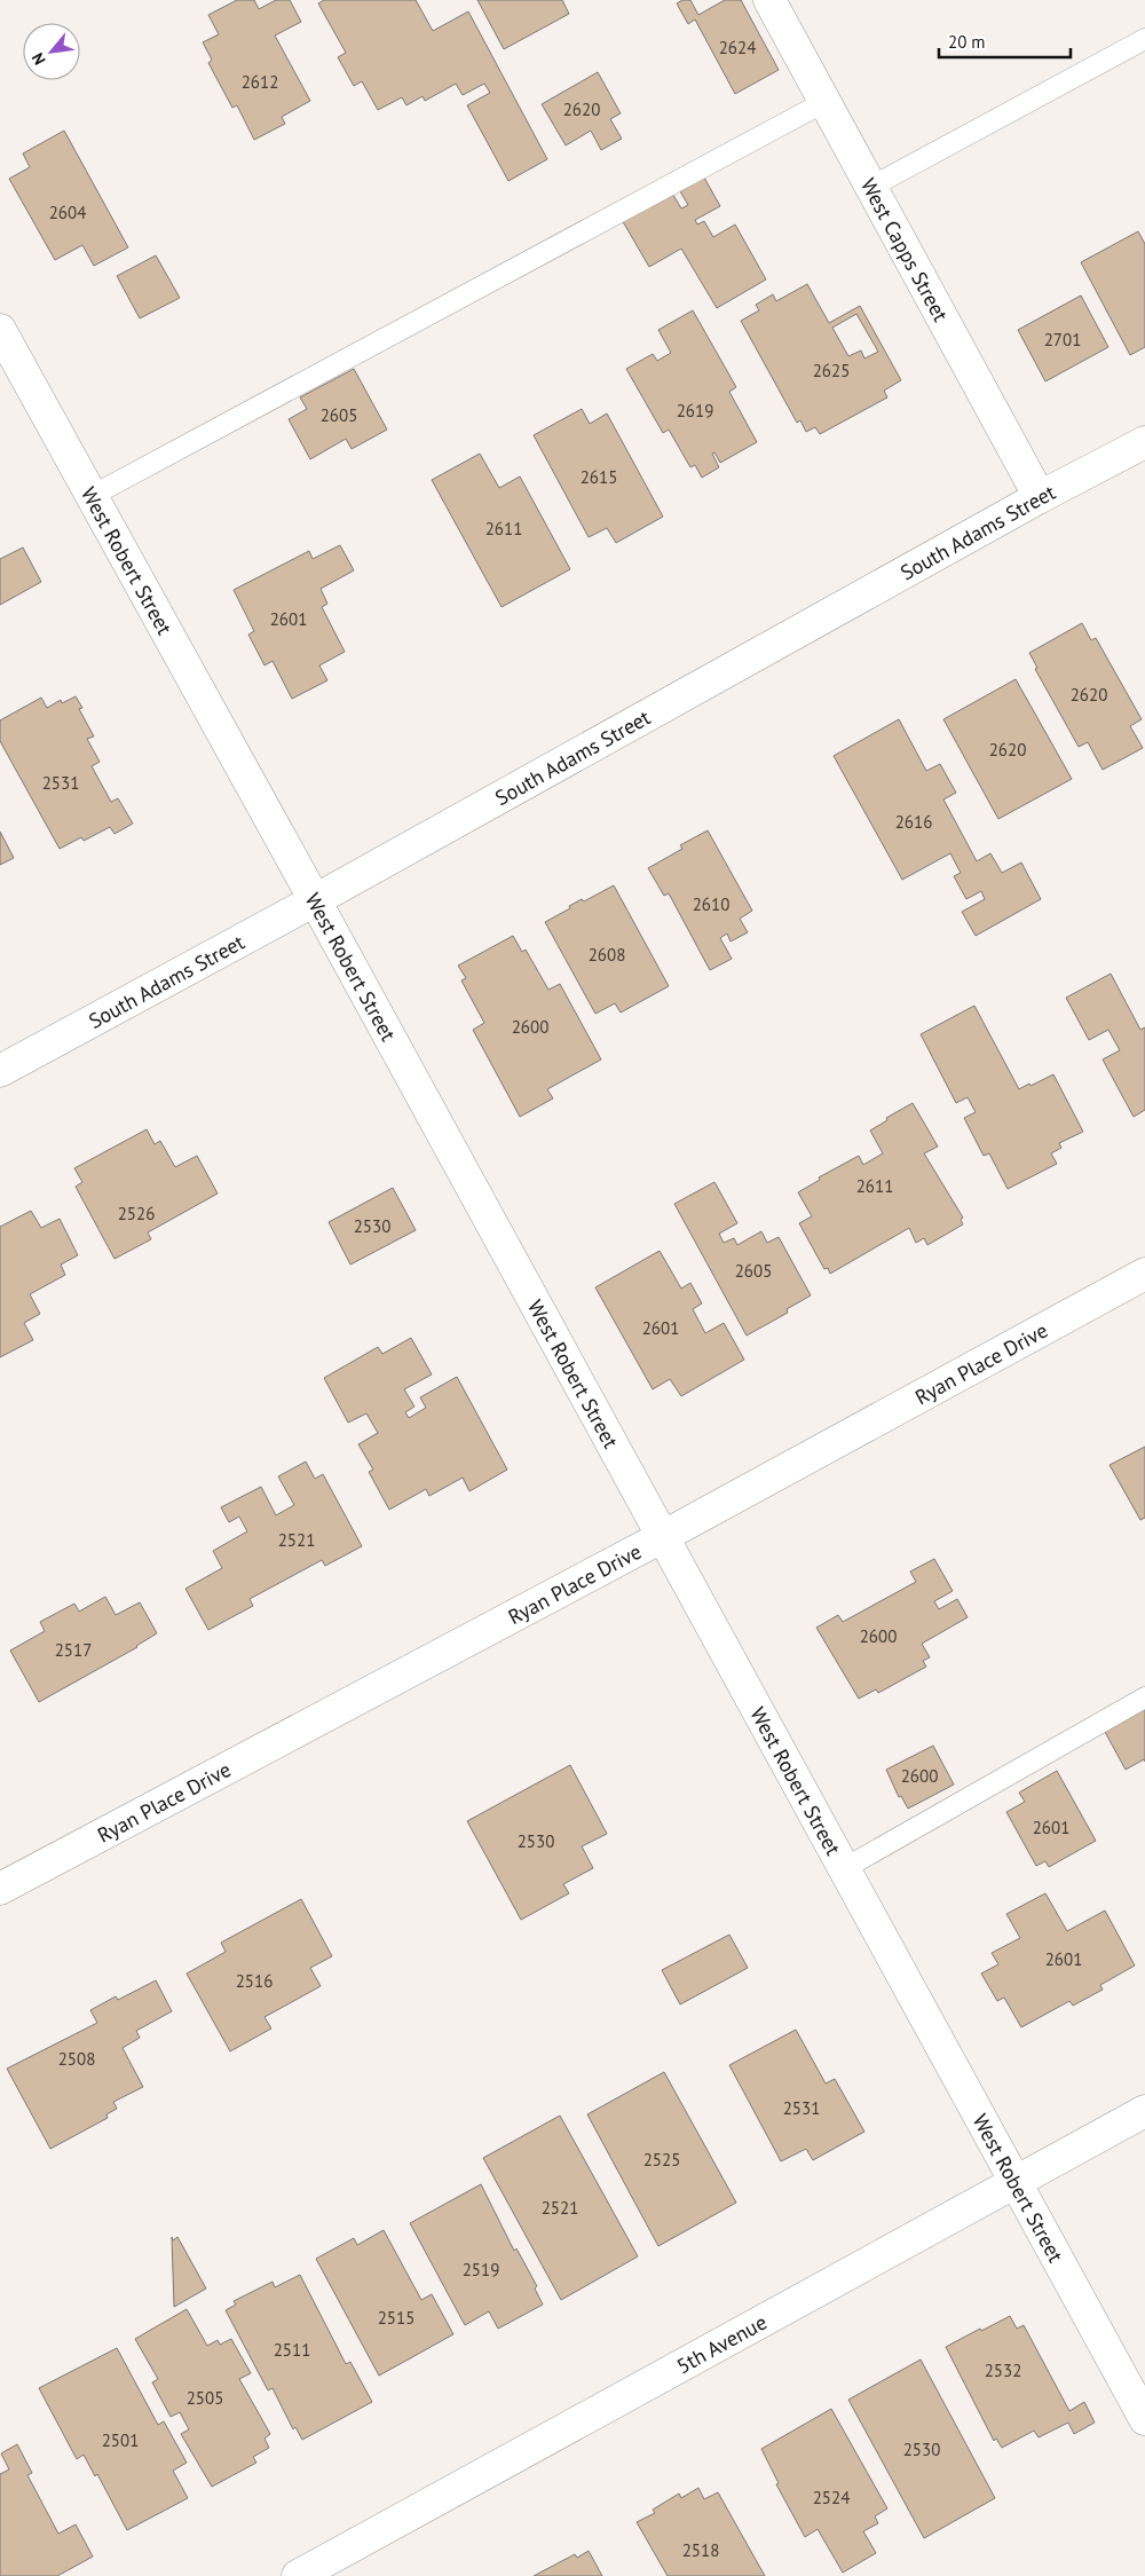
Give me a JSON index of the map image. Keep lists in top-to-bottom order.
{
  "streets": {
    "street": [
      "West Capps Street",
      "South Adams Street",
      "West Robert Street",
      "Ryan Place Drive",
      "5th Avenue"
    ]
  },
  "crossings": [
    ["West Capps Street", "South Adams Street"],
    ["South Adams Street", "West Robert Street"],
    ["West Robert Street", "Ryan Place Drive"],
    ["West Robert Street", "5th Avenue"]
  ],
  "house_numbers": [
    "2624",
    "2612",
    "2620",
    "2604",
    "2701",
    "2625",
    "2619",
    "2605",
    "2615",
    "2611",
    "2601",
    "2620",
    "2620",
    "2531",
    "2616",
    "2610",
    "2608",
    "2600",
    "2611",
    "2526",
    "2530",
    "2605",
    "2601",
    "2521",
    "2600",
    "2517",
    "2600",
    "2601",
    "2530",
    "2601",
    "2516",
    "2508",
    "2531",
    "2525",
    "2521",
    "2519",
    "2515",
    "2511",
    "2532",
    "2505",
    "2501",
    "2530",
    "2524",
    "2518"
  ],
  "scale_bar": "20 m",
  "north": "bottom left"
}
